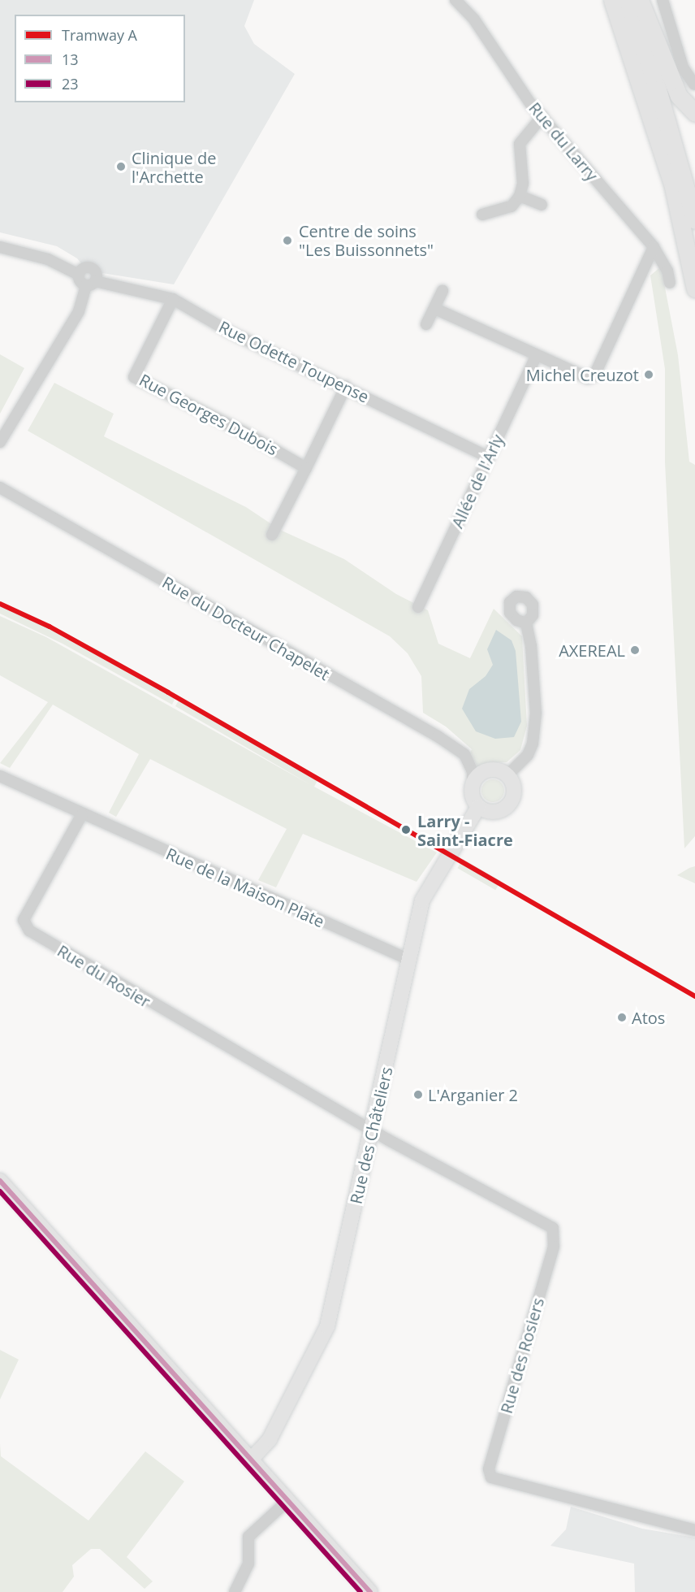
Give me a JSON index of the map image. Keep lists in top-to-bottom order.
{
  "streets": {
    "street": [
      "Rue du Larry",
      "Rue Odette Toupense",
      "Rue Georges Dubois",
      "Allée de l'Arly",
      "Rue du Docteur Chapelet",
      "Rue de la Maison Plate",
      "Rue du Rosier",
      "Rue des Châteliers",
      "Rue des Rosiers"
    ]
  },
  "crossings": [
    ["Rue Odette Toupense", "Rue Georges Dubois"],
    ["Rue Odette Toupense", "Allée de l'Arly"],
    ["Rue du Docteur Chapelet", "Rue des Châteliers"],
    ["Rue de la Maison Plate", "Rue du Rosier"],
    ["Rue de la Maison Plate", "Rue des Châteliers"],
    ["Rue du Rosier", "Rue des Châteliers"],
    ["Rue du Rosier", "Rue des Rosiers"],
    ["Rue des Châteliers", "Rue des Rosiers"]
  ],
  "places": [
    "Clinique de l'Archette",
    "Centre de soins \"Les Buissonnets\"",
    "Michel Creuzot",
    "AXEREAL",
    "Larry - Saint-Fiacre",
    "Atos",
    "L'Arganier 2"
  ],
  "lines": ["tram line A", "transit line 13", "transit line 23"],
  "legend": ["Tramway A", "13", "23"]
}
